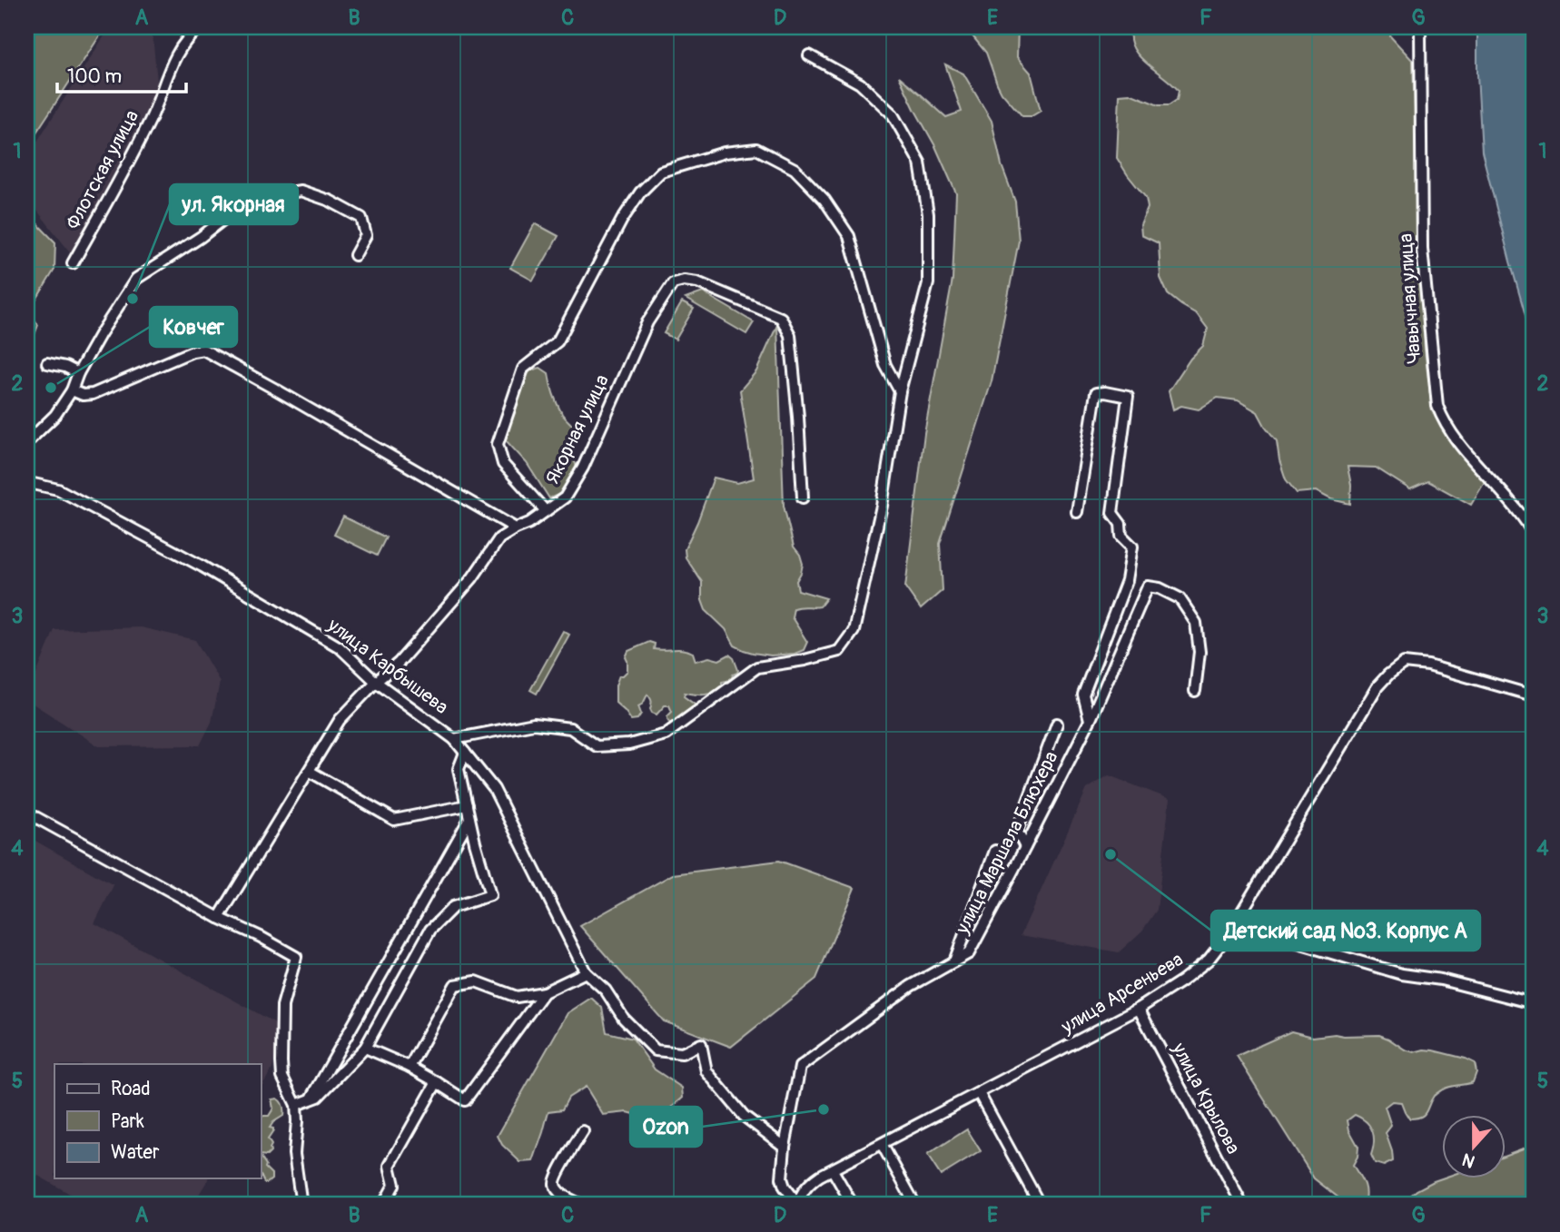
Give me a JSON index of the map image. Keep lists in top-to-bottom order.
{
  "streets": {
    "street": [
      "Флотская улица",
      "Чавычная улица",
      "Якорная улица",
      "улица Карбышева",
      "улица Маршала Блюхера",
      "улица Арсеньева",
      "улица Крылова"
    ]
  },
  "crossings": [
    ["Якорная улица", "улица Карбышева"],
    ["улица Карбышева", "улица Маршала Блюхера"],
    ["улица Маршала Блюхера", "улица Арсеньева"],
    ["улица Арсеньева", "улица Крылова"]
  ],
  "places": [
    "ул. Якорная",
    "Ковчег",
    "Детский сад №3. Корпус А",
    "Ozon"
  ],
  "legend": ["Road", "Park", "Water"],
  "scale_bar": "100 m",
  "north": "bottom",
  "grid": {
    "columns": [
      "A",
      "B",
      "C",
      "D",
      "E",
      "F",
      "G"
    ],
    "rows": [
      "1",
      "2",
      "3",
      "4",
      "5"
    ]
  }
}
